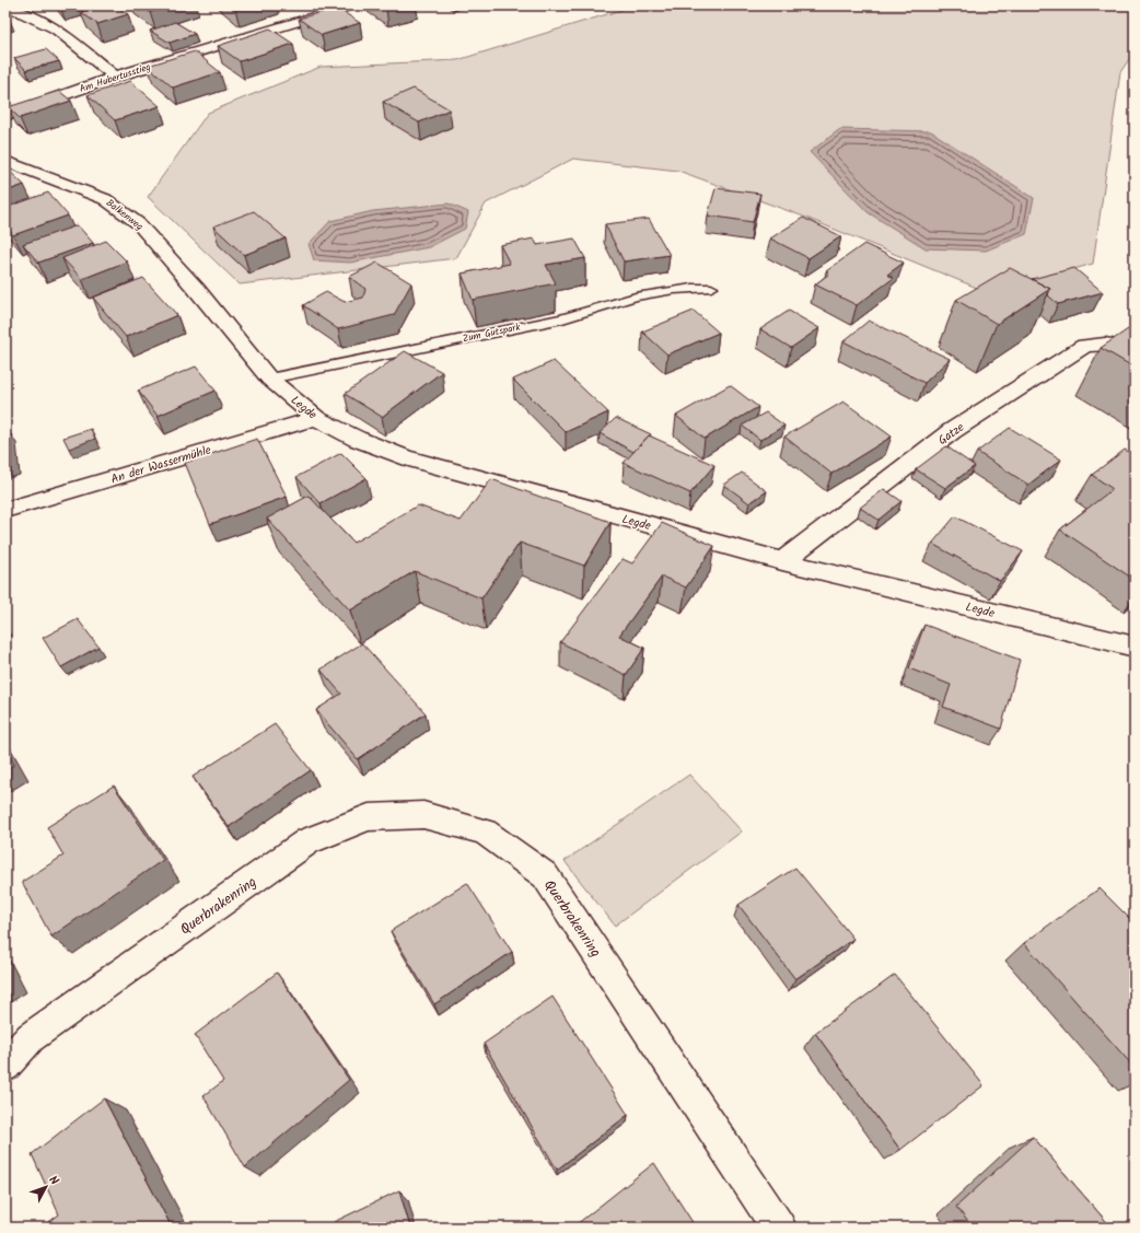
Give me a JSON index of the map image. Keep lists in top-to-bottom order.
{
  "streets": {
    "street": [
      "Am Hubertusstieg",
      "Balkenweg",
      "Legde",
      "Gatze",
      "An der Wassermühle",
      "Querbrakenring"
    ],
    "lane": ["Zum Gutspark"]
  },
  "crossings": [
    ["Balkenweg", "Legde"],
    ["Zum Gutspark", "Legde"],
    ["Legde", "Gatze"],
    ["Legde", "An der Wassermühle"]
  ],
  "north": "top right"
}
